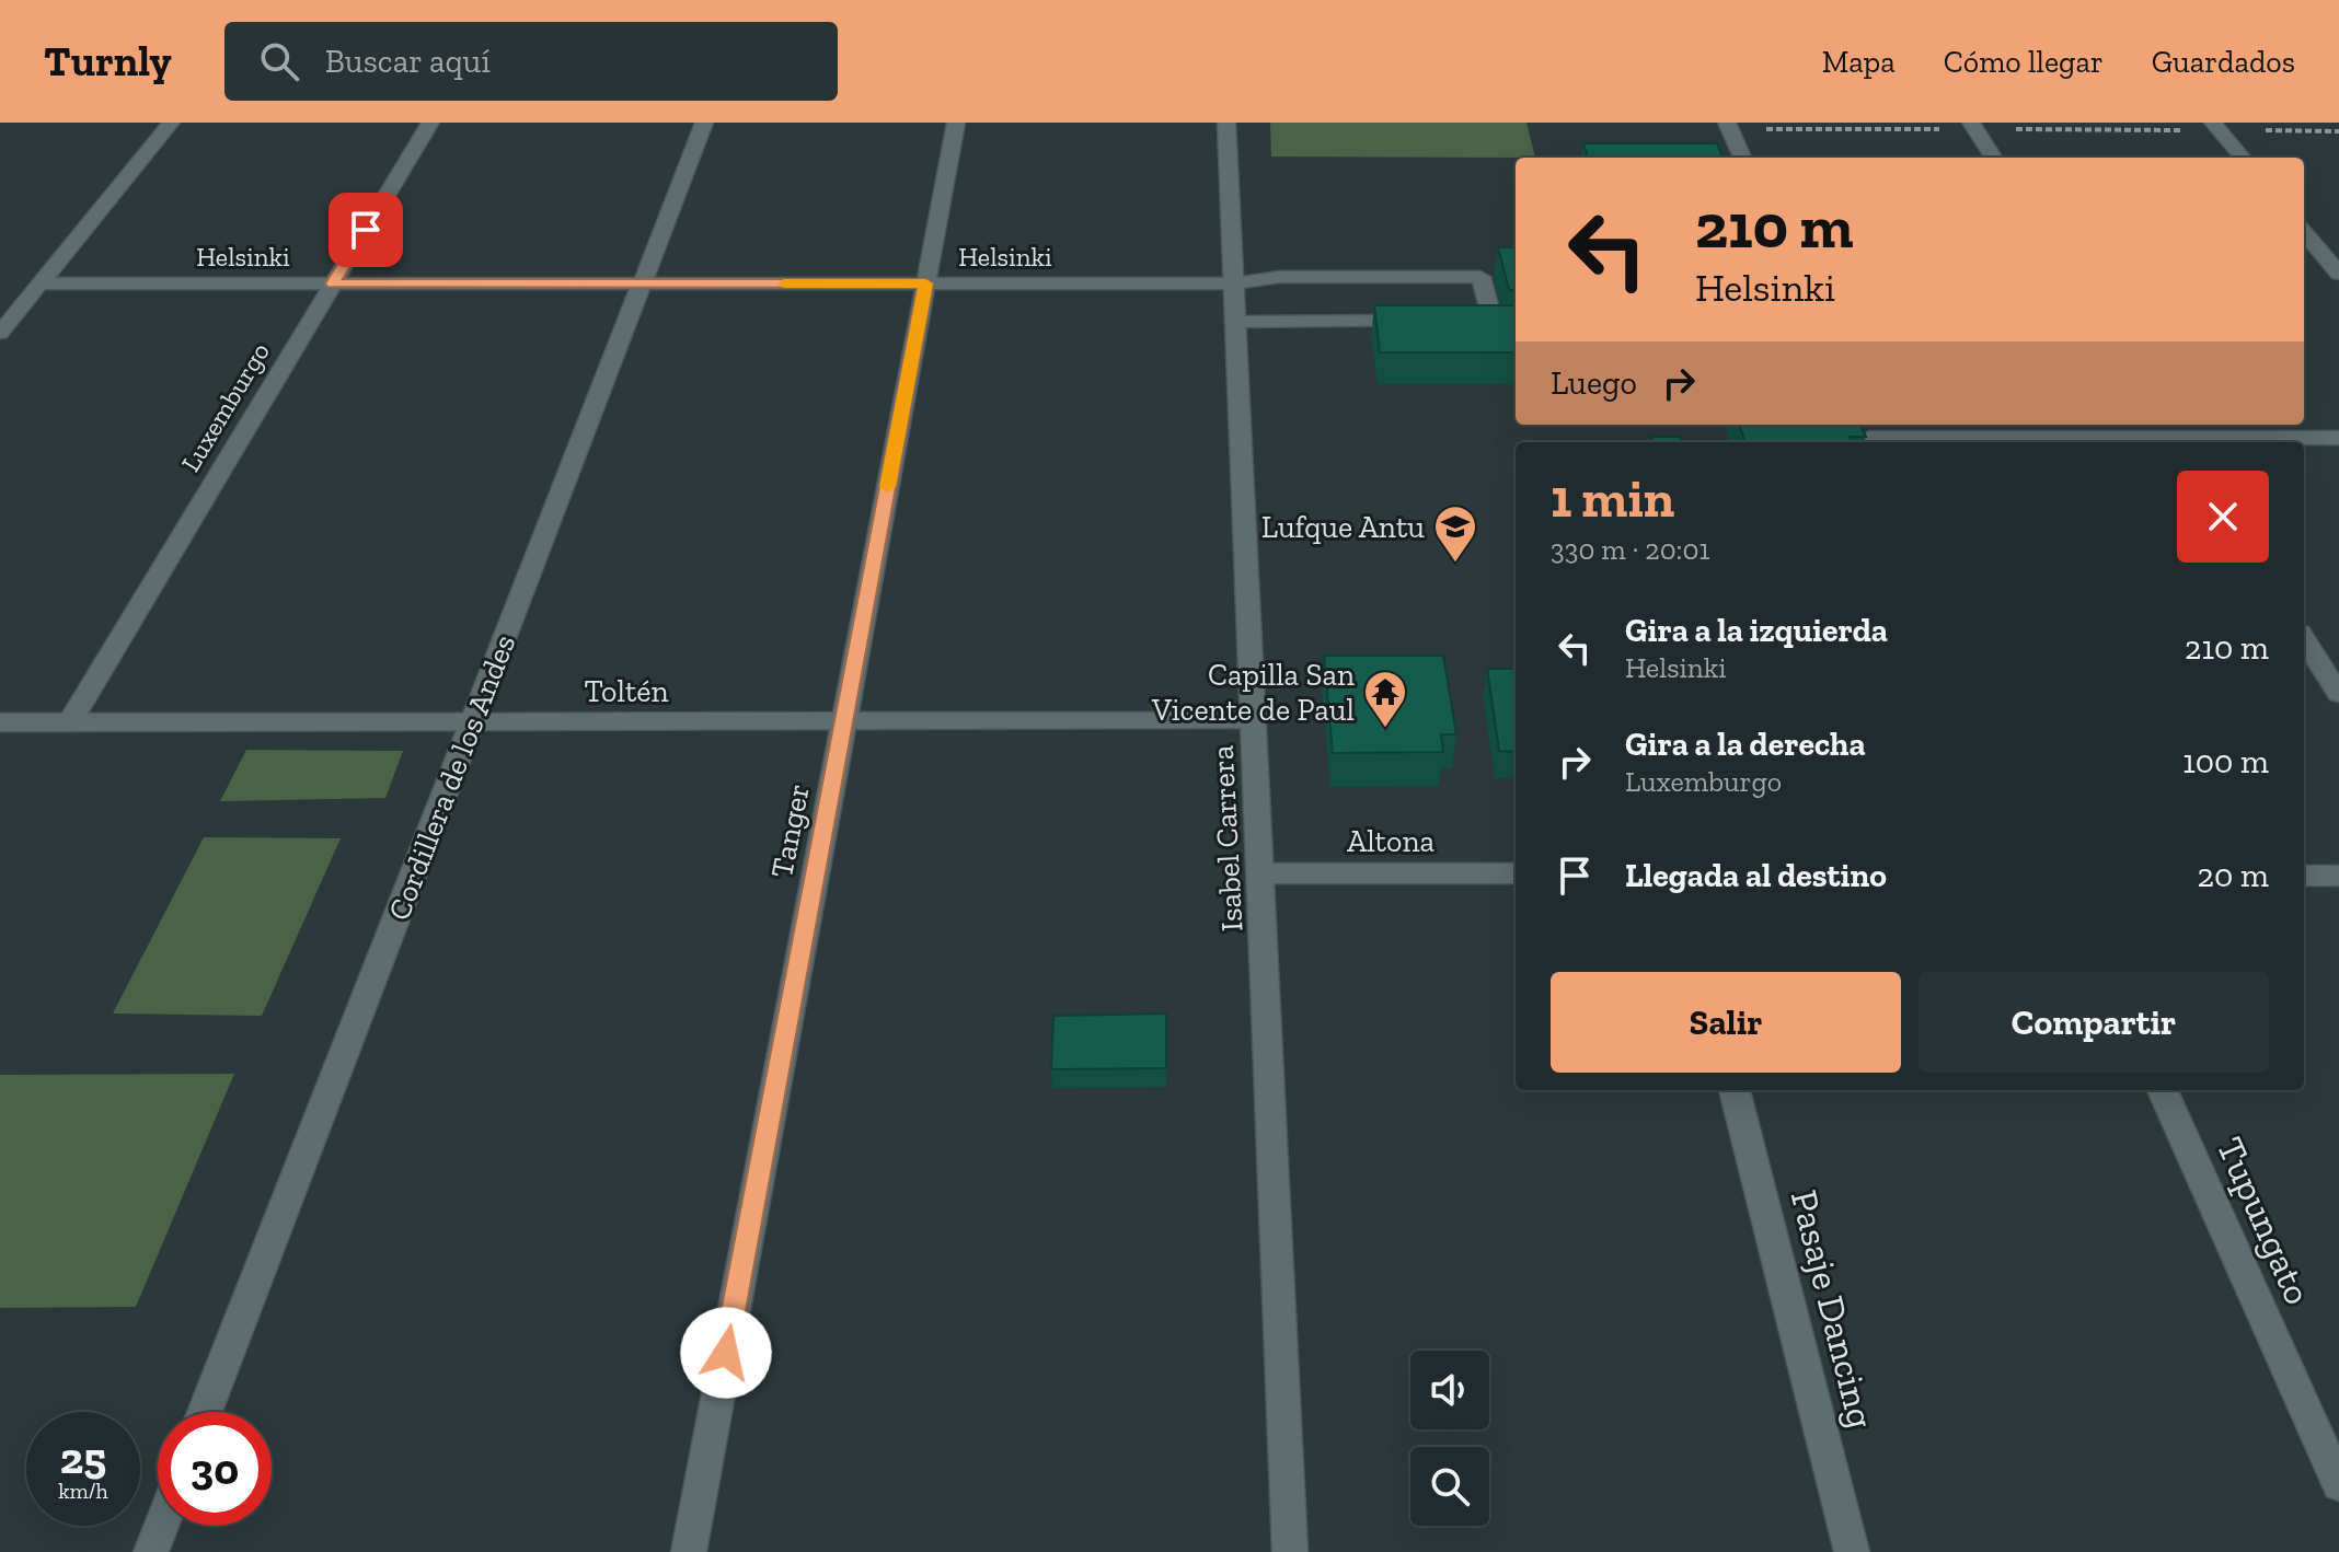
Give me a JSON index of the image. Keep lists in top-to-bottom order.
{
  "streets": {
    "street": [
      "Helsinki",
      "Luxemburgo",
      "Toltén",
      "Cordillera de los Andes",
      "Tanger",
      "Isabel Carrera",
      "Altona",
      "Tupungato",
      "Pasaje Dancing"
    ]
  },
  "crossings": [
    ["Helsinki", "Luxemburgo"],
    ["Helsinki", "Cordillera de los Andes"],
    ["Helsinki", "Tanger"],
    ["Helsinki", "Isabel Carrera"],
    ["Luxemburgo", "Toltén"],
    ["Toltén", "Cordillera de los Andes"],
    ["Toltén", "Tanger"],
    ["Toltén", "Isabel Carrera"],
    ["Isabel Carrera", "Altona"]
  ],
  "places": {
    "school or university": ["Lufque Antu"],
    "temple": ["Capilla San Vicente de Paul"]
  },
  "page": {
    "header": "Turnly",
    "search": "Buscar aquí",
    "nav": ["Mapa", "Cómo llegar", "Guardados"],
    "turn": ["210 m", "Helsinki"],
    "then": "Luego",
    "heading": ["1 min", "330 m · 20:01"],
    "list": [
      {
        "name": "Gira a la izquierda",
        "note": "Helsinki",
        "value": "210 m"
      },
      {
        "name": "Gira a la derecha",
        "note": "Luxemburgo",
        "value": "100 m"
      },
      {
        "name": "Llegada al destino",
        "value": "20 m"
      }
    ],
    "buttons": ["Salir", "Compartir"],
    "speed": "25 km/h",
    "limit": "30"
  }
}
